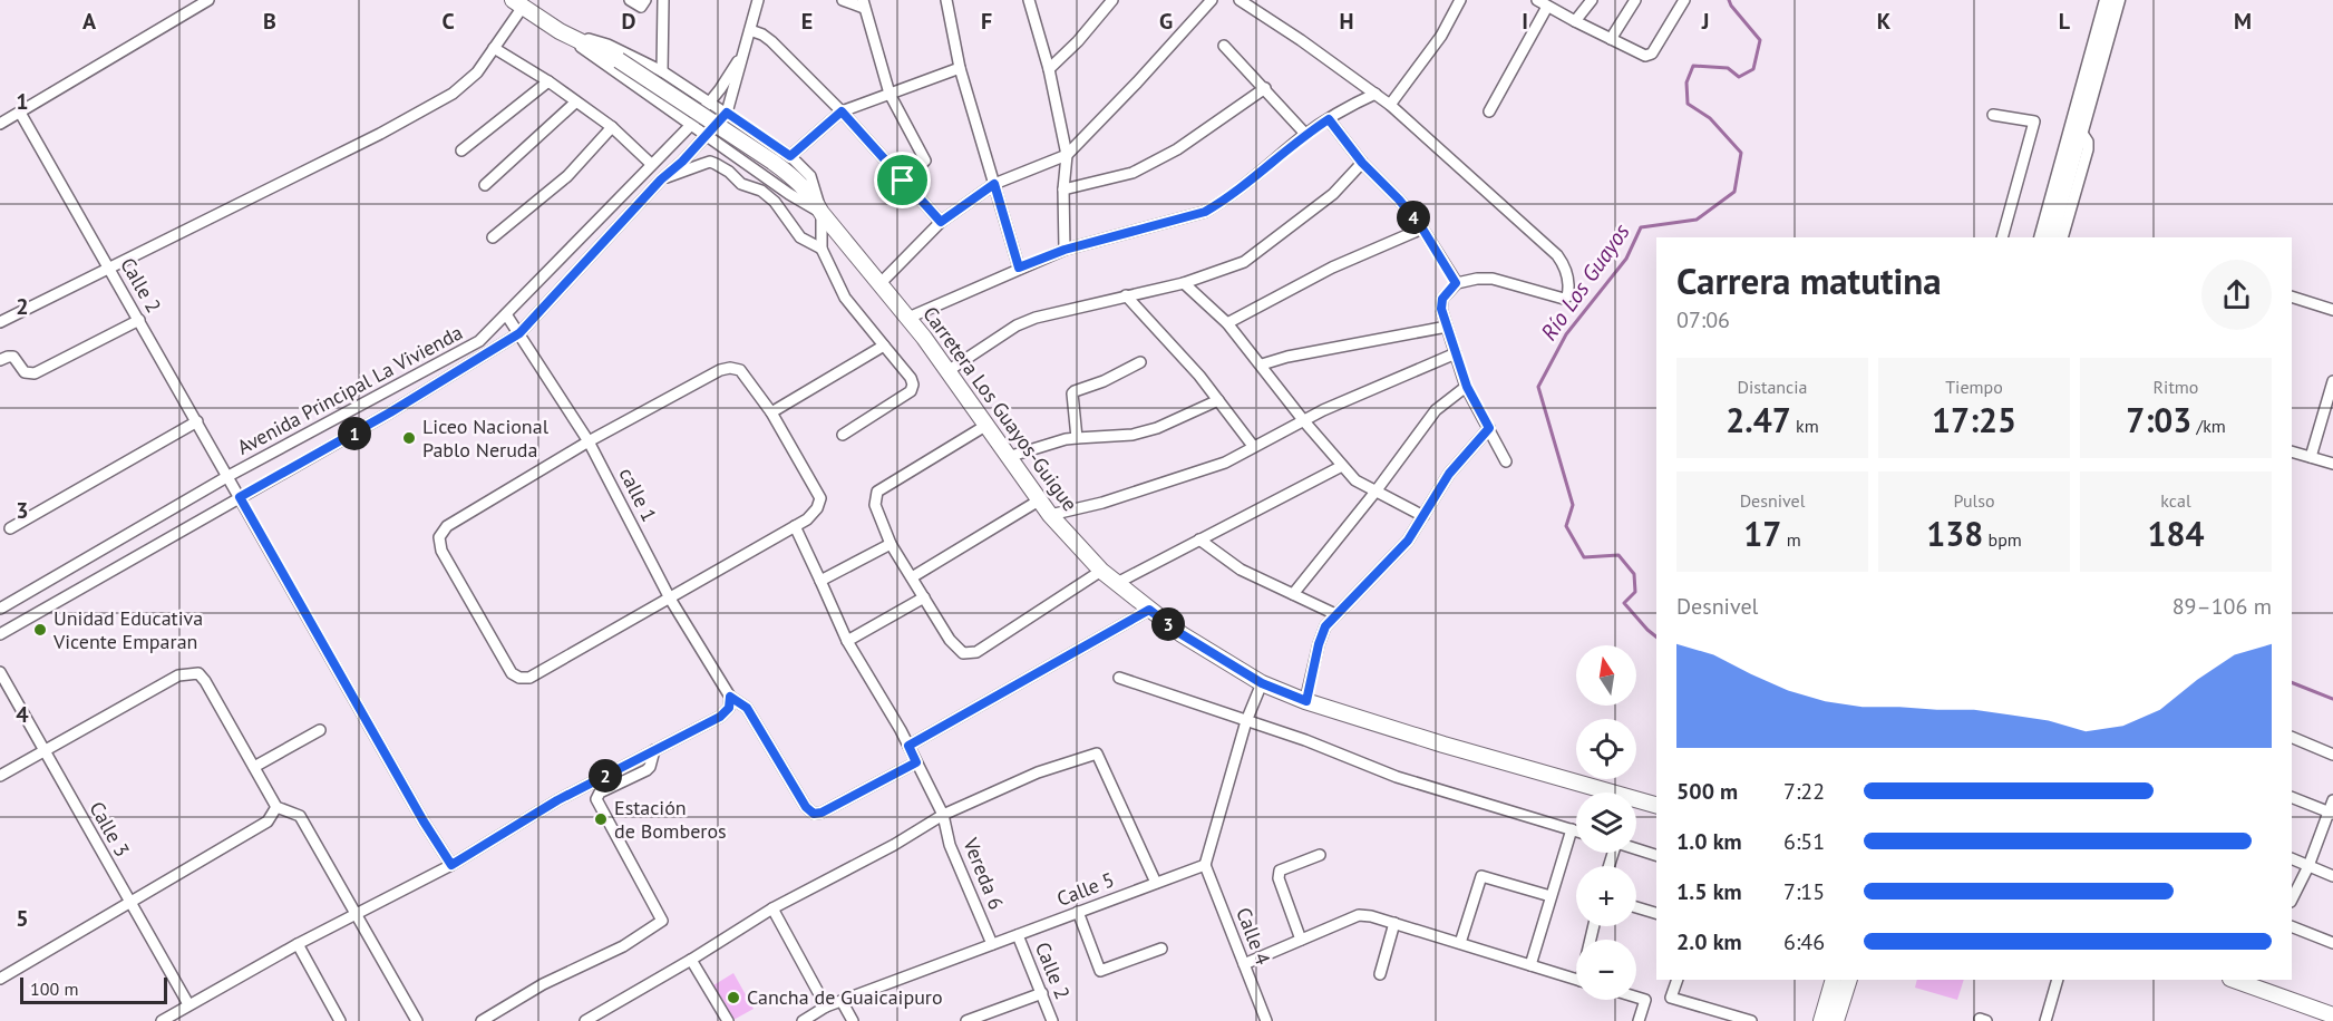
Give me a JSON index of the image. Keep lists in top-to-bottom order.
{
  "streets": {
    "main road": ["Carretera Los Guayos-Guigue"],
    "street": [
      "Calle 2",
      "Avenida Principal La Vivienda",
      "calle 1",
      "Calle 3",
      "Vereda 6",
      "Calle 5",
      "Calle 4"
    ]
  },
  "crossings": [
    ["Calle 2", "Avenida Principal La Vivienda"],
    ["Calle 2", "Calle 5"],
    ["Avenida Principal La Vivienda", "calle 1"],
    ["calle 1", "Vereda 6"],
    ["Vereda 6", "Calle 5"],
    ["Calle 5", "Calle 4"]
  ],
  "water": ["Río Los Guayos"],
  "places": [
    "Liceo Nacional Pablo Neruda",
    "Unidad Educativa Vicente Emparan",
    "Estación de Bomberos",
    "Cancha de Guaicaipuro"
  ],
  "scale_bar": "100 m",
  "north": "top",
  "page": {
    "pins": [
      "4",
      "1",
      "3",
      "2"
    ],
    "heading": ["Carrera matutina", "07:06"],
    "stats": [
      ["Distancia", "2.47 km"],
      ["Tiempo", "17:25"],
      ["Ritmo", "7:03 /km"],
      ["Desnivel", "17 m"],
      ["Pulso", "138 bpm"],
      ["kcal", "184"]
    ],
    "chart": ["Desnivel", "89–106 m"],
    "map_buttons": ["+", "−"],
    "list": [
      {
        "name": "500 m",
        "note": "7:22"
      },
      {
        "name": "1.0 km",
        "note": "6:51"
      },
      {
        "name": "1.5 km",
        "note": "7:15"
      },
      {
        "name": "2.0 km",
        "note": "6:46"
      }
    ],
    "scale": "100 m"
  },
  "grid": {
    "columns": [
      "A",
      "B",
      "C",
      "D",
      "E",
      "F",
      "G",
      "H",
      "I",
      "J",
      "K",
      "L",
      "M"
    ],
    "rows": [
      "1",
      "2",
      "3",
      "4",
      "5"
    ]
  }
}
